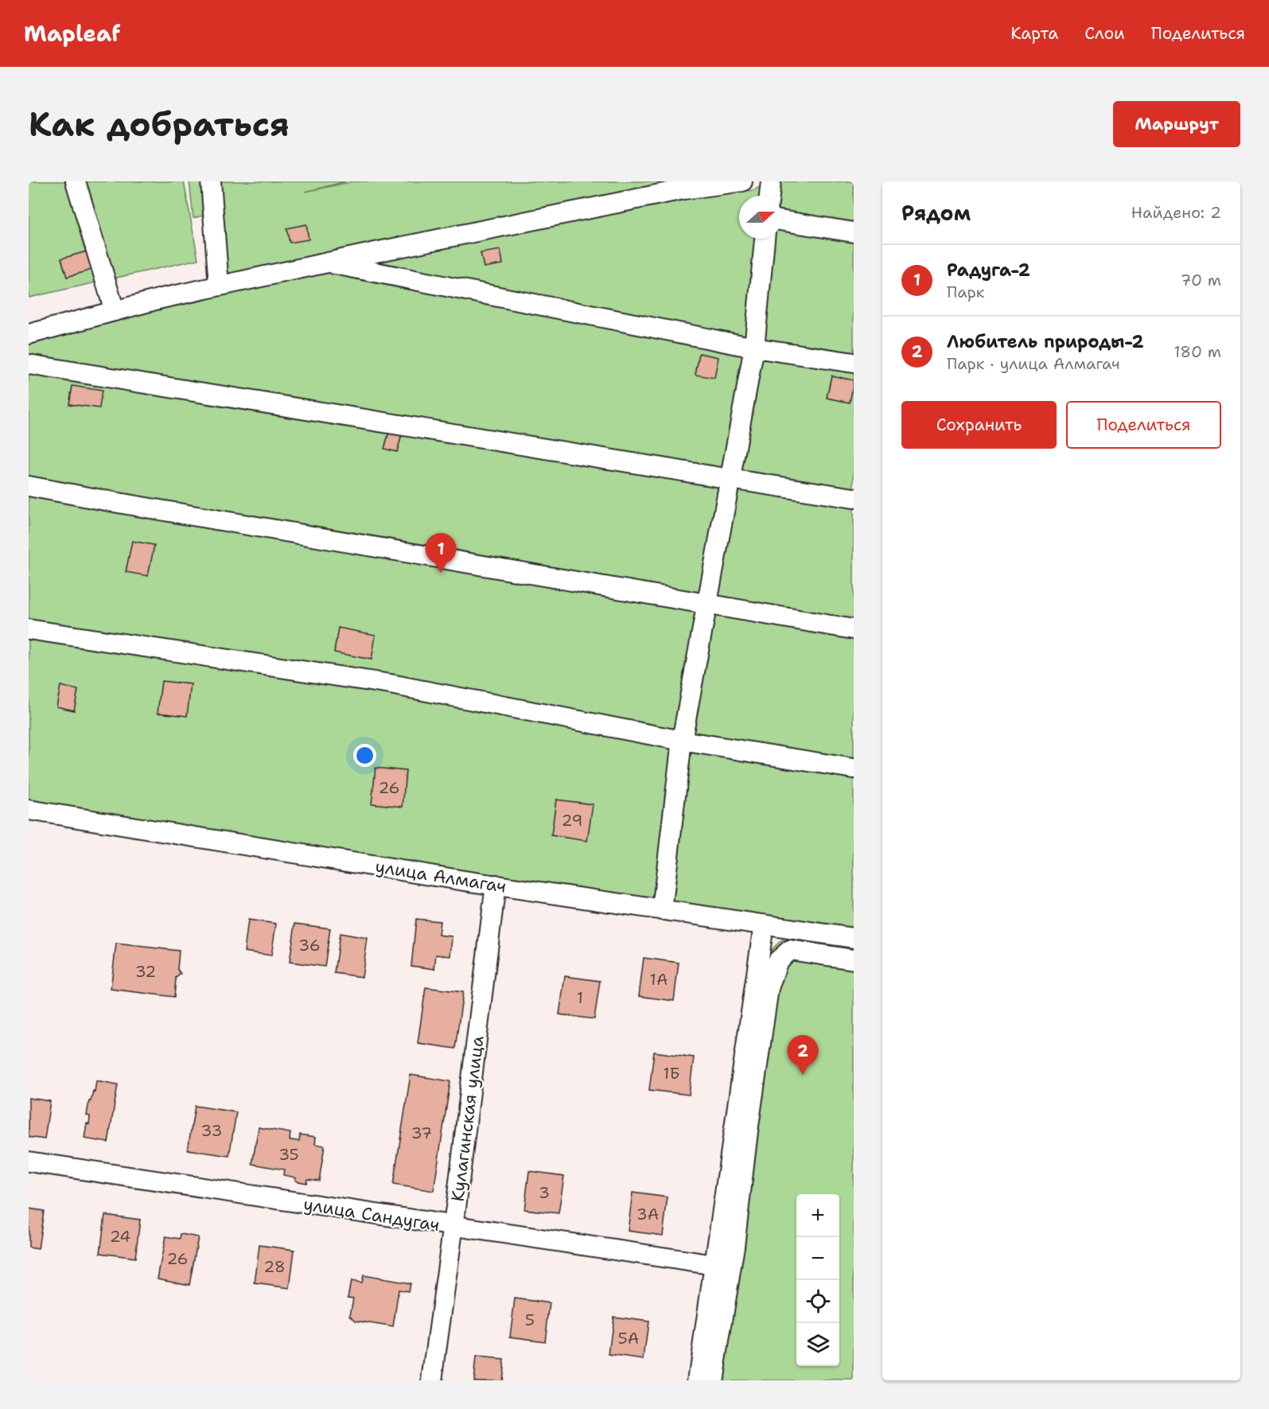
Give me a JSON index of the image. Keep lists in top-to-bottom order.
{
  "streets": {
    "street": ["улица Алмагач", "Кулагинская улица", "улица Сандугач"]
  },
  "crossings": [
    ["улица Алмагач", "Кулагинская улица"],
    ["Кулагинская улица", "улица Сандугач"]
  ],
  "house_numbers": [
    "26",
    "29",
    "36",
    "32",
    "1А",
    "1",
    "1Б",
    "33",
    "37",
    "35",
    "3",
    "3А",
    "24",
    "26",
    "28",
    "5",
    "5А"
  ],
  "north": "right",
  "page": {
    "header": "Mapleaf",
    "nav": ["Карта", "Слои", "Поделиться"],
    "buttons": [
      "Маршрут",
      ["Сохранить", "Поделиться"]
    ],
    "title": "Как добраться",
    "heading": ["Рядом", "Найдено: 2"],
    "list": [
      {
        "mark": "1",
        "name": "Радуга-2",
        "note": "Парк",
        "value": "70 m"
      },
      {
        "mark": "2",
        "name": "Любитель природы-2",
        "note": "Парк · улица Алмагач",
        "value": "180 m"
      }
    ],
    "pins": ["1", "2"],
    "map_buttons": ["+", "−"]
  }
}
